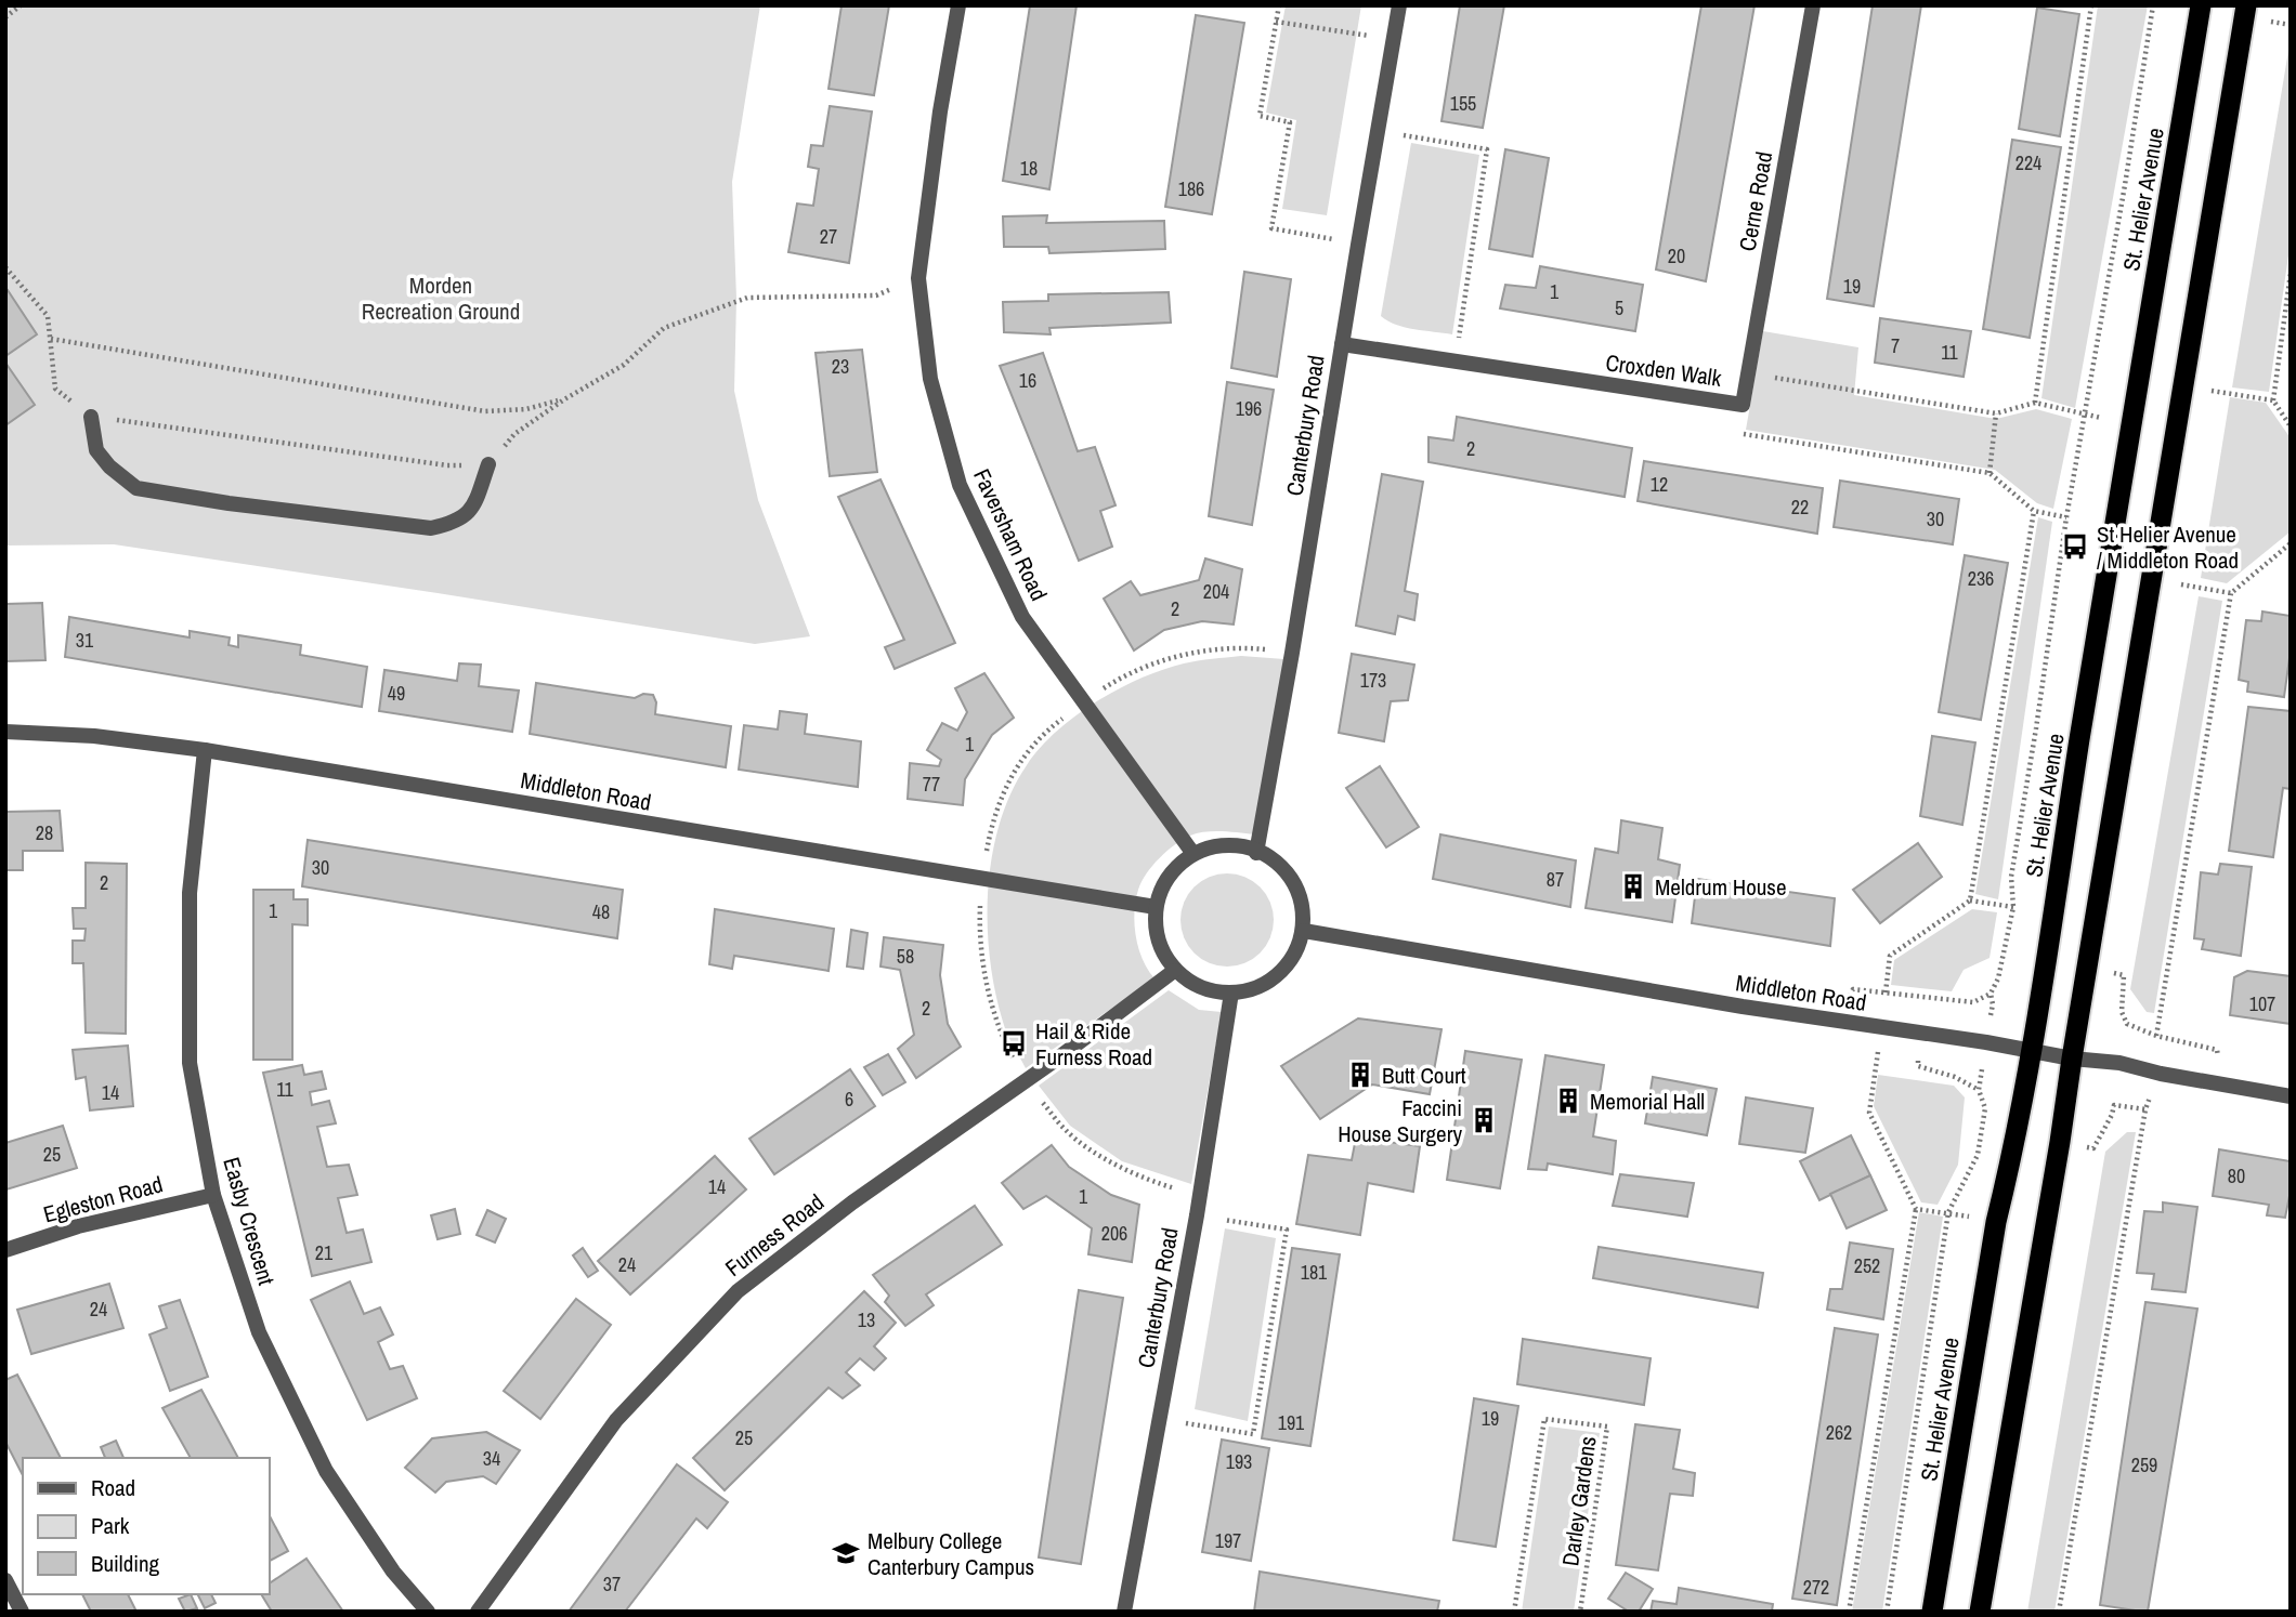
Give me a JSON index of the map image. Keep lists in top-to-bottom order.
{
  "streets": {
    "highway": ["St. Helier Avenue"],
    "street": [
      "Cerne Road",
      "Croxden Walk",
      "Canterbury Road",
      "Faversham Road",
      "Middleton Road",
      "Egleston Road",
      "Easby Crescent",
      "Furness Road"
    ],
    "path": ["Darley Gardens"]
  },
  "crossings": [
    ["St. Helier Avenue", "Middleton Road"],
    ["Cerne Road", "Croxden Walk"],
    ["Croxden Walk", "Canterbury Road"],
    ["Canterbury Road", "Faversham Road"],
    ["Canterbury Road", "Middleton Road"],
    ["Canterbury Road", "Furness Road"],
    ["Faversham Road", "Middleton Road"],
    ["Faversham Road", "Furness Road"],
    ["Middleton Road", "Easby Crescent"],
    ["Middleton Road", "Furness Road"],
    ["Egleston Road", "Easby Crescent"]
  ],
  "parks": ["Morden Recreation Ground"],
  "places": {
    "bus stop": ["St Helier Avenue / Middleton Road", "Hail & Ride Furness Road"],
    "building": [
      "Meldrum House",
      "Butt Court",
      "Memorial Hall",
      "Faccini House Surgery"
    ],
    "school or university": ["Melbury College Canterbury Campus"]
  },
  "house_numbers": [
    "155",
    "224",
    "18",
    "186",
    "27",
    "20",
    "19",
    "1",
    "5",
    "7",
    "11",
    "23",
    "16",
    "196",
    "2",
    "12",
    "22",
    "30",
    "236",
    "204",
    "2",
    "31",
    "173",
    "49",
    "1",
    "77",
    "28",
    "30",
    "87",
    "2",
    "1",
    "48",
    "58",
    "107",
    "2",
    "11",
    "14",
    "6",
    "25",
    "80",
    "14",
    "1",
    "206",
    "21",
    "24",
    "252",
    "181",
    "24",
    "13",
    "19",
    "191",
    "262",
    "25",
    "34",
    "193",
    "259",
    "197",
    "37",
    "272"
  ],
  "legend": ["Road", "Park", "Building"]
}
